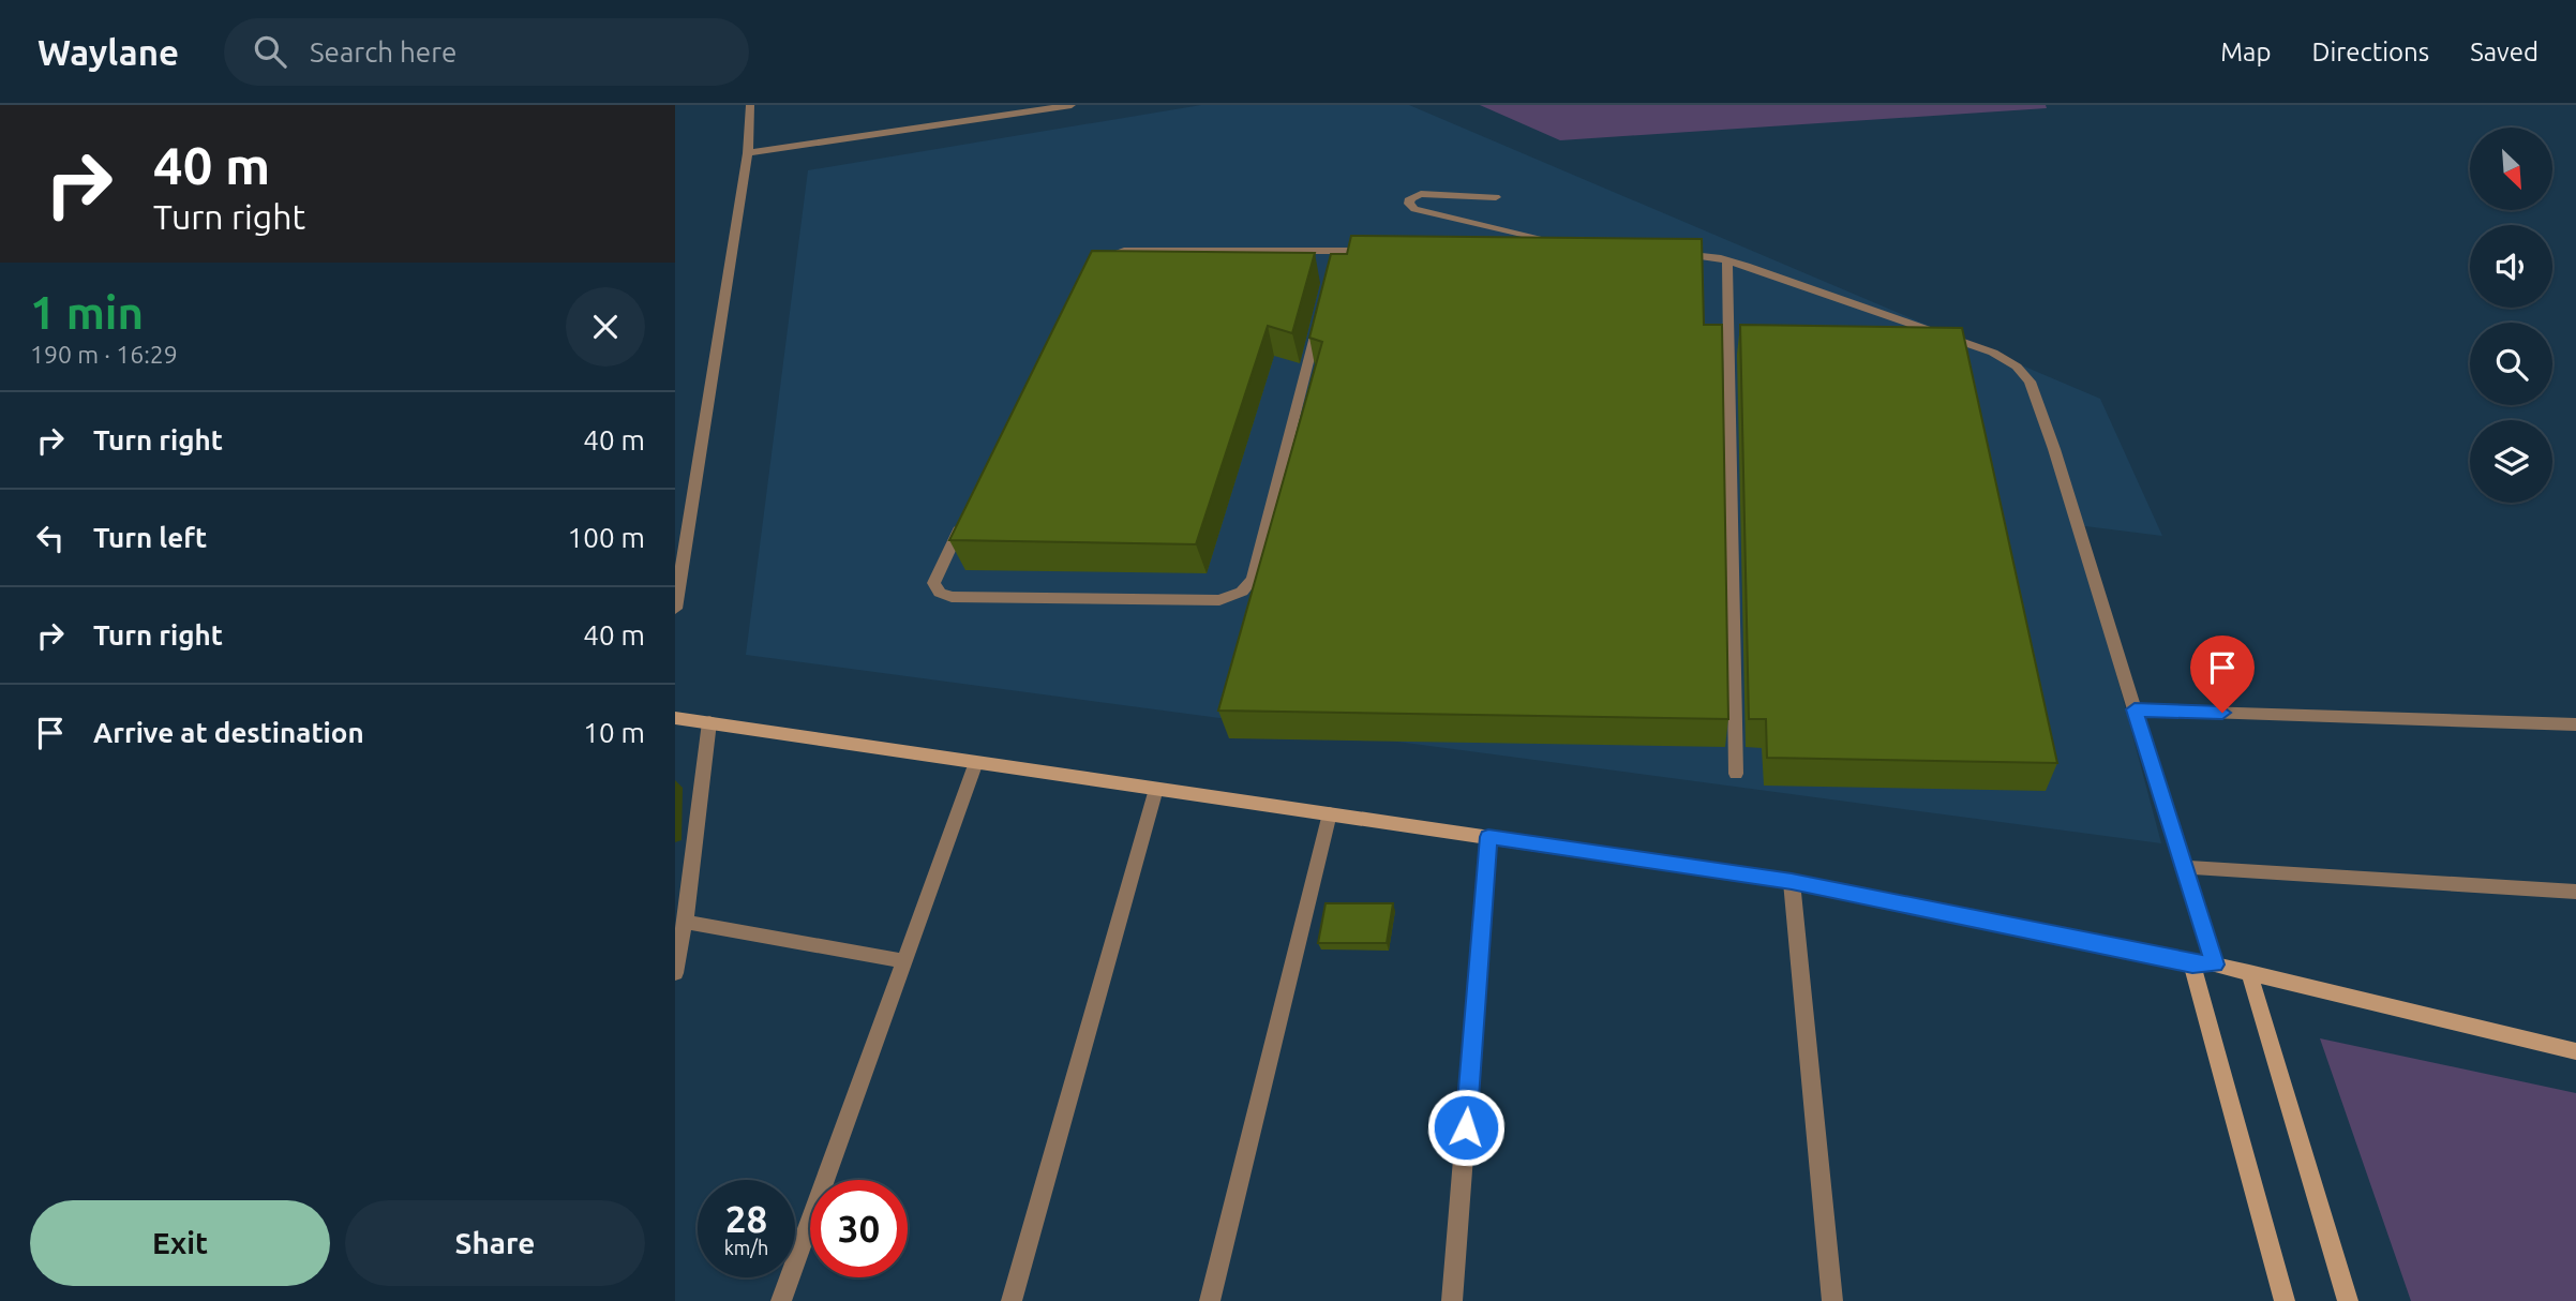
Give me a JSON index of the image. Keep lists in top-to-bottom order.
{
  "north": "bottom right",
  "page": {
    "header": "Waylane",
    "search": "Search here",
    "nav": ["Map", "Directions", "Saved"],
    "turn": ["40 m", "Turn right"],
    "heading": ["1 min", "190 m · 16:29"],
    "list": [
      {
        "name": "Turn right",
        "value": "40 m"
      },
      {
        "name": "Turn left",
        "value": "100 m"
      },
      {
        "name": "Turn right",
        "value": "40 m"
      },
      {
        "name": "Arrive at destination",
        "value": "10 m"
      }
    ],
    "speed": "28 km/h",
    "limit": "30",
    "buttons": ["Exit", "Share"]
  }
}
